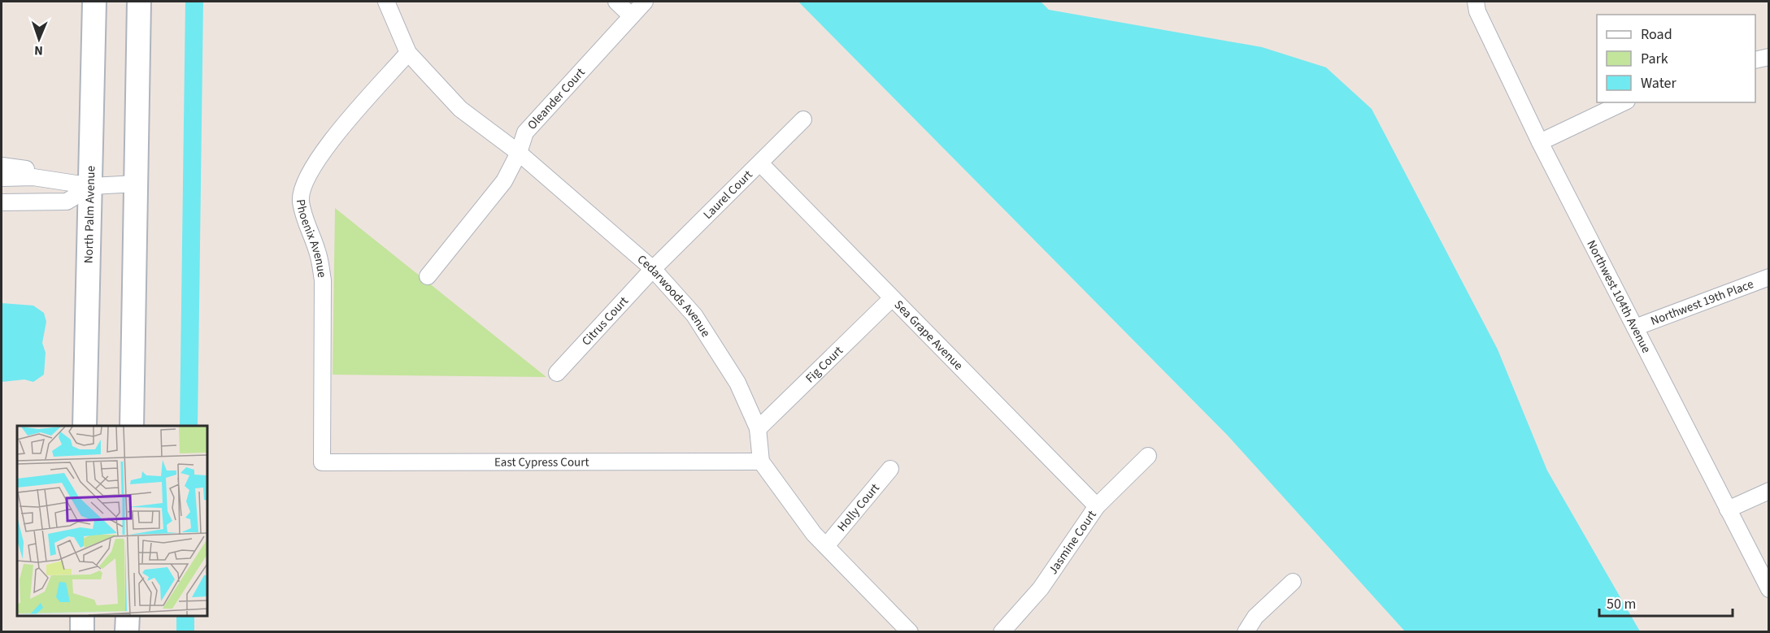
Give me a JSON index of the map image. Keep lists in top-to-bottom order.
{
  "streets": {
    "main road": ["North Palm Avenue"],
    "street": [
      "Oleander Court",
      "Laurel Court",
      "Phoenix Avenue",
      "Northwest 104th Avenue",
      "Cedarwoods Avenue",
      "Northwest 19th Place",
      "Citrus Court",
      "Sea Grape Avenue",
      "Fig Court",
      "East Cypress Court",
      "Holly Court",
      "Jasmine Court"
    ]
  },
  "crossings": [
    ["Oleander Court", "Cedarwoods Avenue"],
    ["Laurel Court", "Cedarwoods Avenue"],
    ["Laurel Court", "Citrus Court"],
    ["Laurel Court", "Sea Grape Avenue"],
    ["Phoenix Avenue", "Cedarwoods Avenue"],
    ["Phoenix Avenue", "East Cypress Court"],
    ["Northwest 104th Avenue", "Northwest 19th Place"],
    ["Cedarwoods Avenue", "Citrus Court"],
    ["Cedarwoods Avenue", "Fig Court"],
    ["Cedarwoods Avenue", "East Cypress Court"],
    ["Sea Grape Avenue", "Fig Court"],
    ["Sea Grape Avenue", "Jasmine Court"]
  ],
  "legend": ["Road", "Park", "Water"],
  "scale_bar": "50 m",
  "north": "bottom"
}
